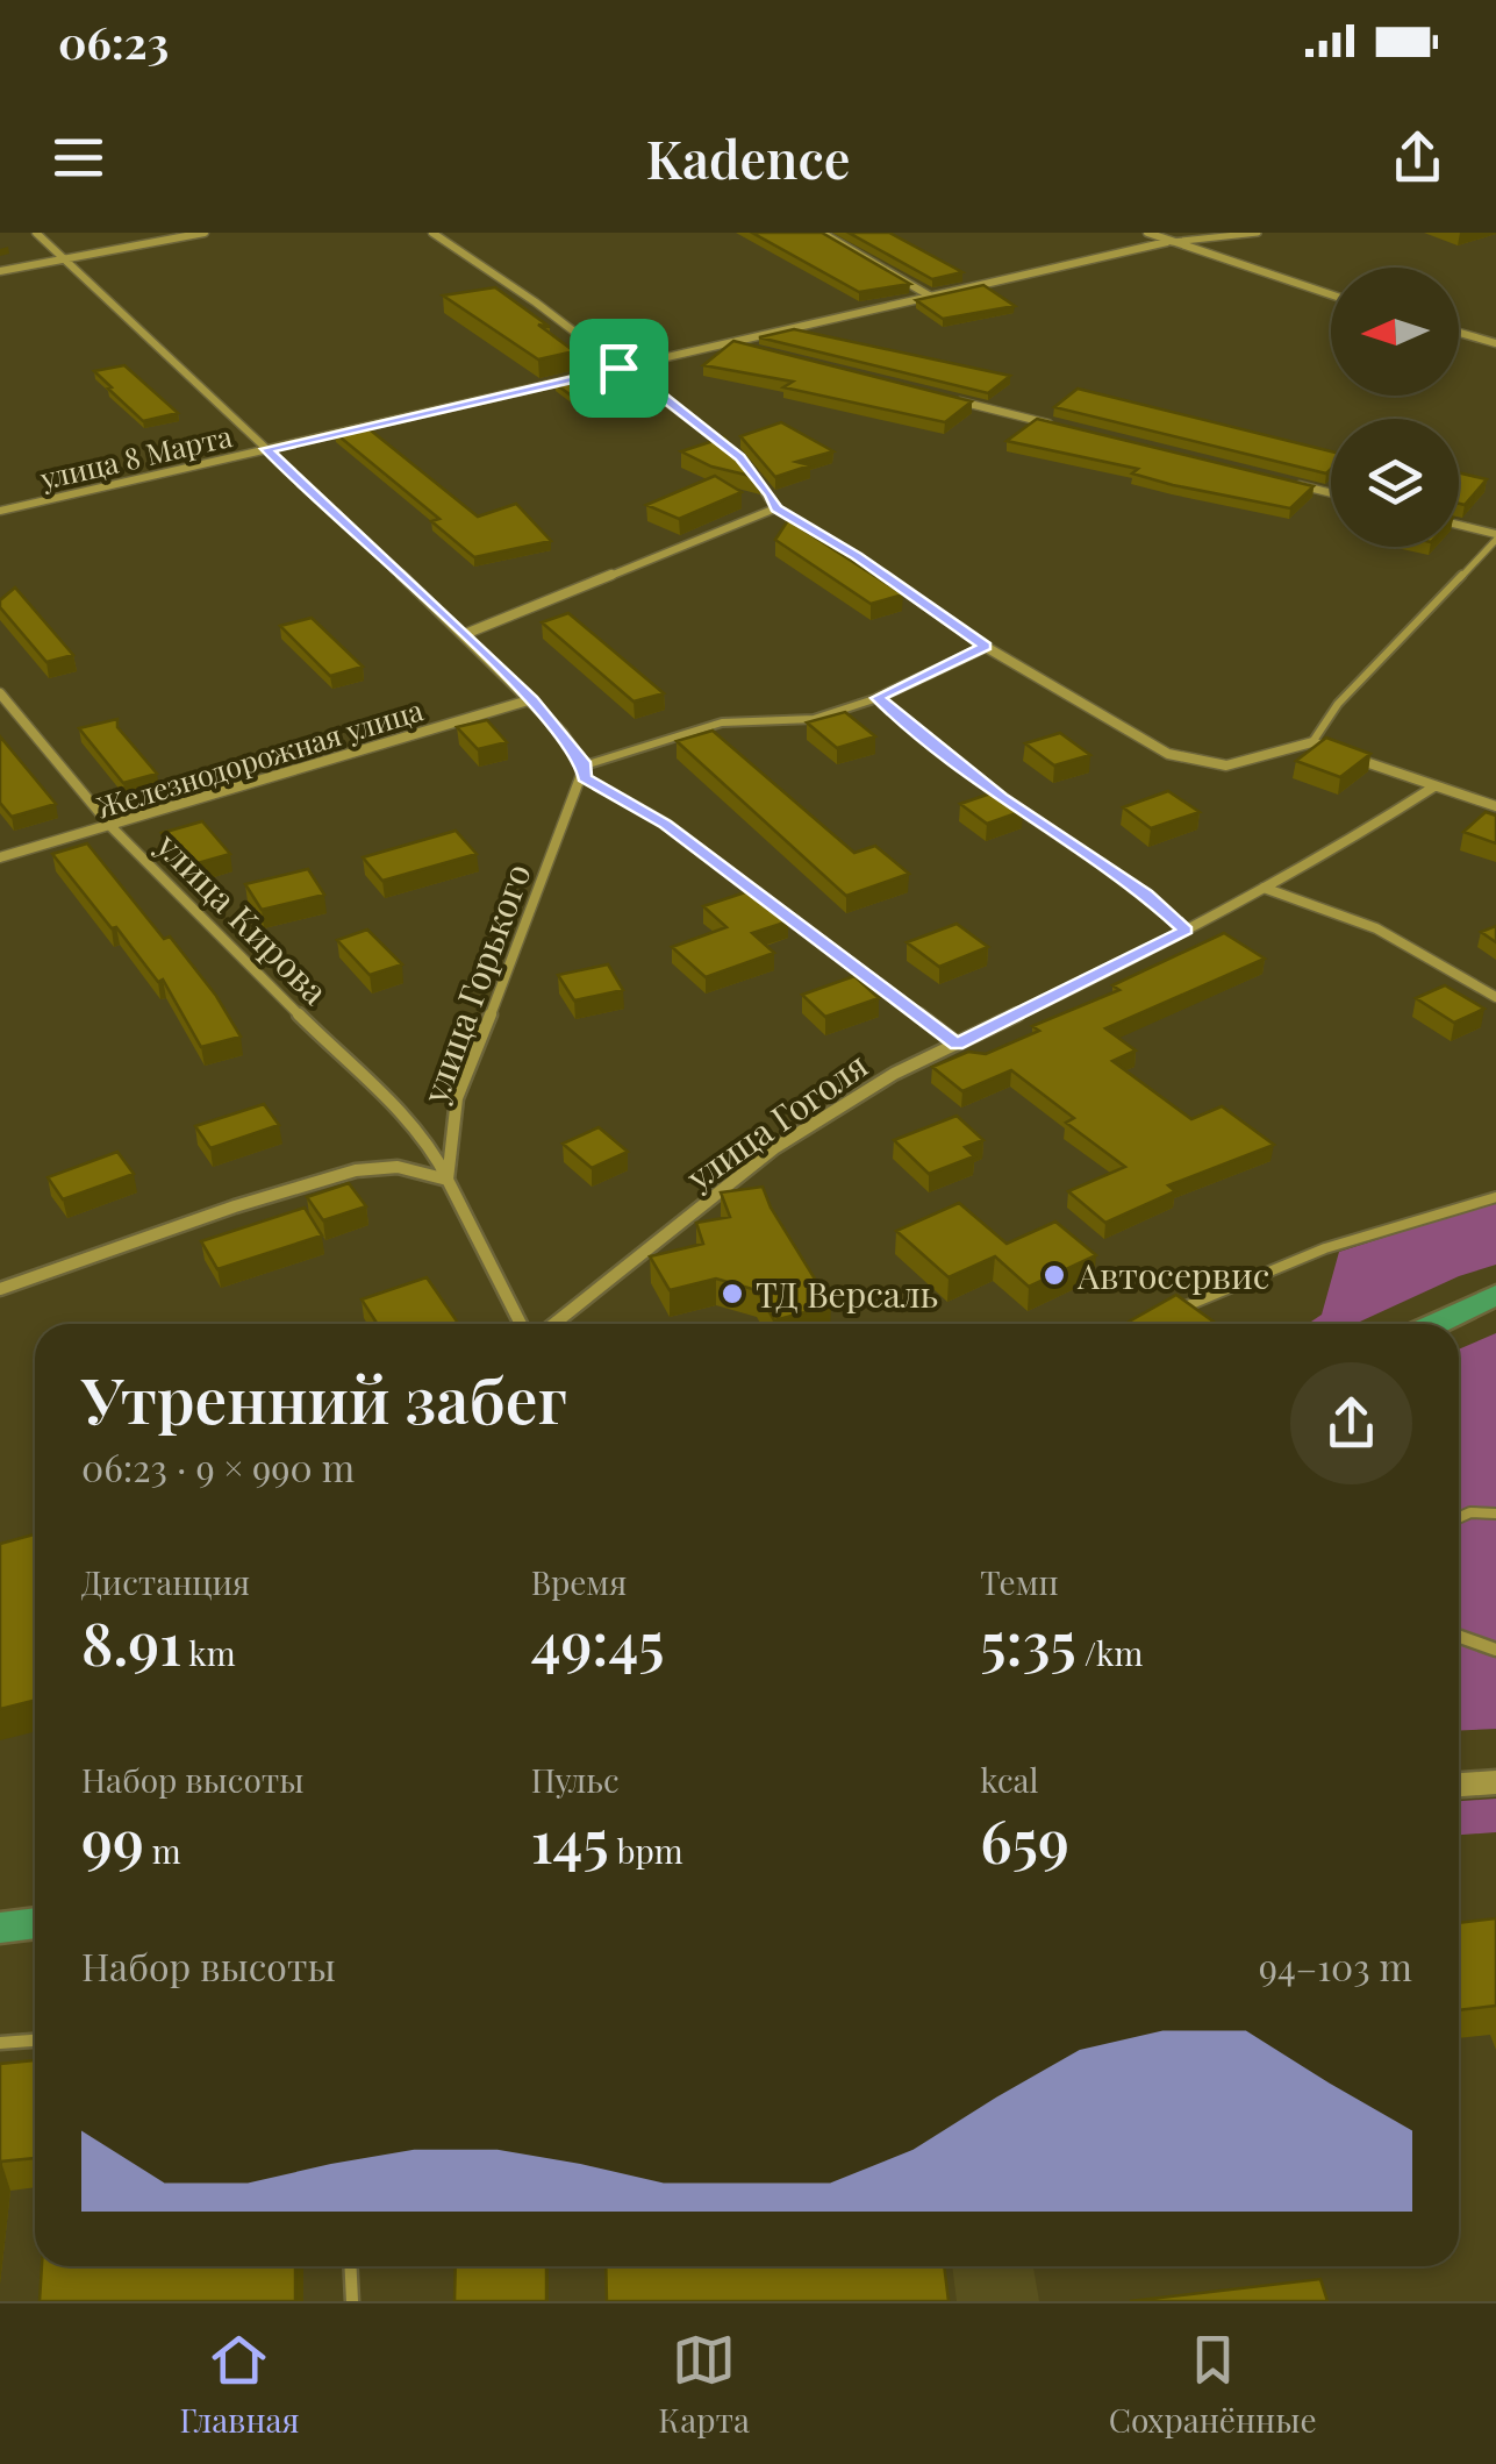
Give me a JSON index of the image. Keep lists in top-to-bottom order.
{
  "streets": {
    "street": [
      "улица 8 Марта",
      "Железнодорожная улица",
      "улица Кирова",
      "улица Горького",
      "улица Гоголя"
    ]
  },
  "crossings": [
    ["Железнодорожная улица", "улица Кирова"],
    ["улица Кирова", "улица Горького"]
  ],
  "places": ["Автосервис", "ТД Версаль"],
  "north": "left",
  "page": {
    "status": "06:23",
    "header": "Kadence",
    "heading": ["Утренний забег", "06:23 · 9 × 990 m"],
    "stats": [
      ["Дистанция", "8.91 km"],
      ["Время", "49:45"],
      ["Темп", "5:35 /km"],
      ["Набор высоты", "99 m"],
      ["Пульс", "145 bpm"],
      ["kcal", "659"]
    ],
    "chart": ["Набор высоты", "94–103 m"],
    "tabs": ["Главная", "Карта", "Сохранённые"]
  }
}
